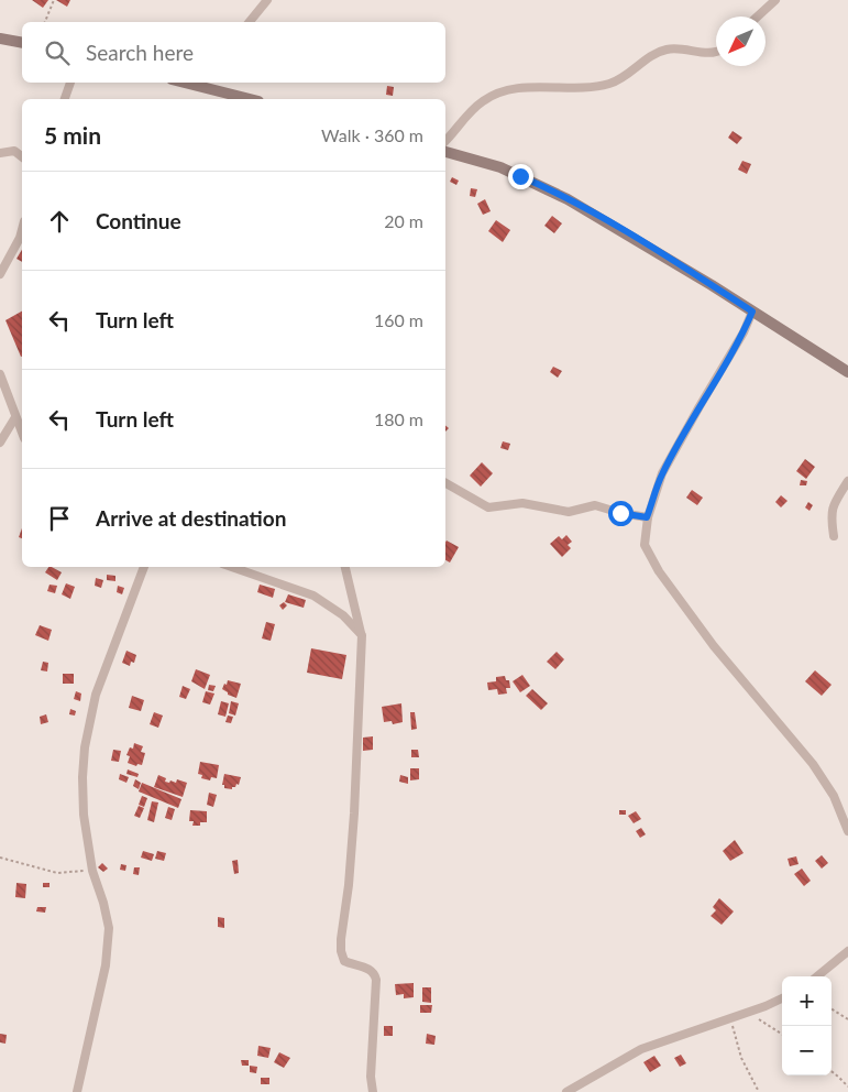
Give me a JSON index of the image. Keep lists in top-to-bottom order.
{
  "north": "bottom left",
  "page": {
    "search": "Search here",
    "heading": ["5 min", "Walk · 360 m"],
    "list": [
      ["Continue", "20 m"],
      ["Turn left", "160 m"],
      ["Turn left", "180 m"],
      "Arrive at destination"
    ],
    "map_buttons": ["+", "−"]
  }
}
